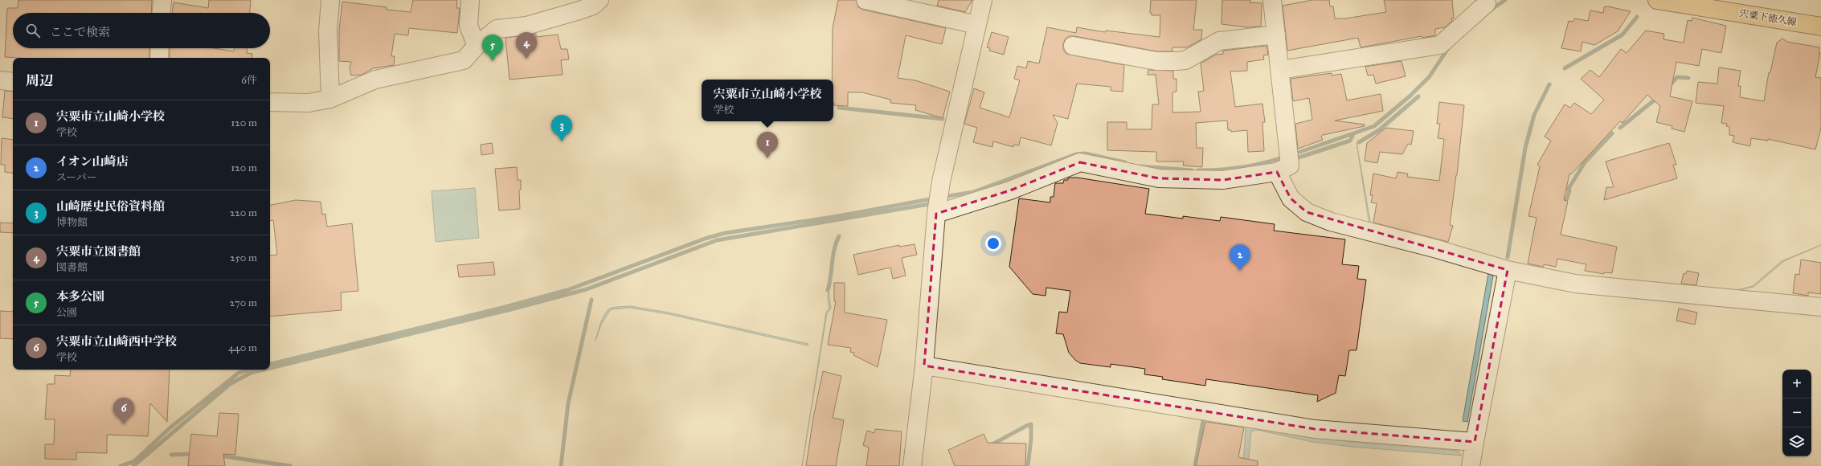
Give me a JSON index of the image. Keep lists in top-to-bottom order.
{
  "streets": {
    "main road": ["宍粟下徳久線"]
  },
  "page": {
    "search": "ここで検索",
    "pins": [
      "4",
      "5",
      "3",
      "1",
      "2",
      "6"
    ],
    "heading": ["周辺", "6件"],
    "popup": ["宍粟市立山崎小学校", "学校"],
    "list": [
      {
        "mark": "1",
        "name": "宍粟市立山崎小学校",
        "note": "学校",
        "value": "120 m"
      },
      {
        "mark": "2",
        "name": "イオン山崎店",
        "note": "スーパー",
        "value": "120 m"
      },
      {
        "mark": "3",
        "name": "山崎歴史民俗資料館",
        "note": "博物館",
        "value": "220 m"
      },
      {
        "mark": "4",
        "name": "宍粟市立図書館",
        "note": "図書館",
        "value": "250 m"
      },
      {
        "mark": "5",
        "name": "本多公園",
        "note": "公園",
        "value": "270 m"
      },
      {
        "mark": "6",
        "name": "宍粟市立山崎西中学校",
        "note": "学校",
        "value": "440 m"
      }
    ],
    "map_buttons": ["+", "−"]
  }
}
